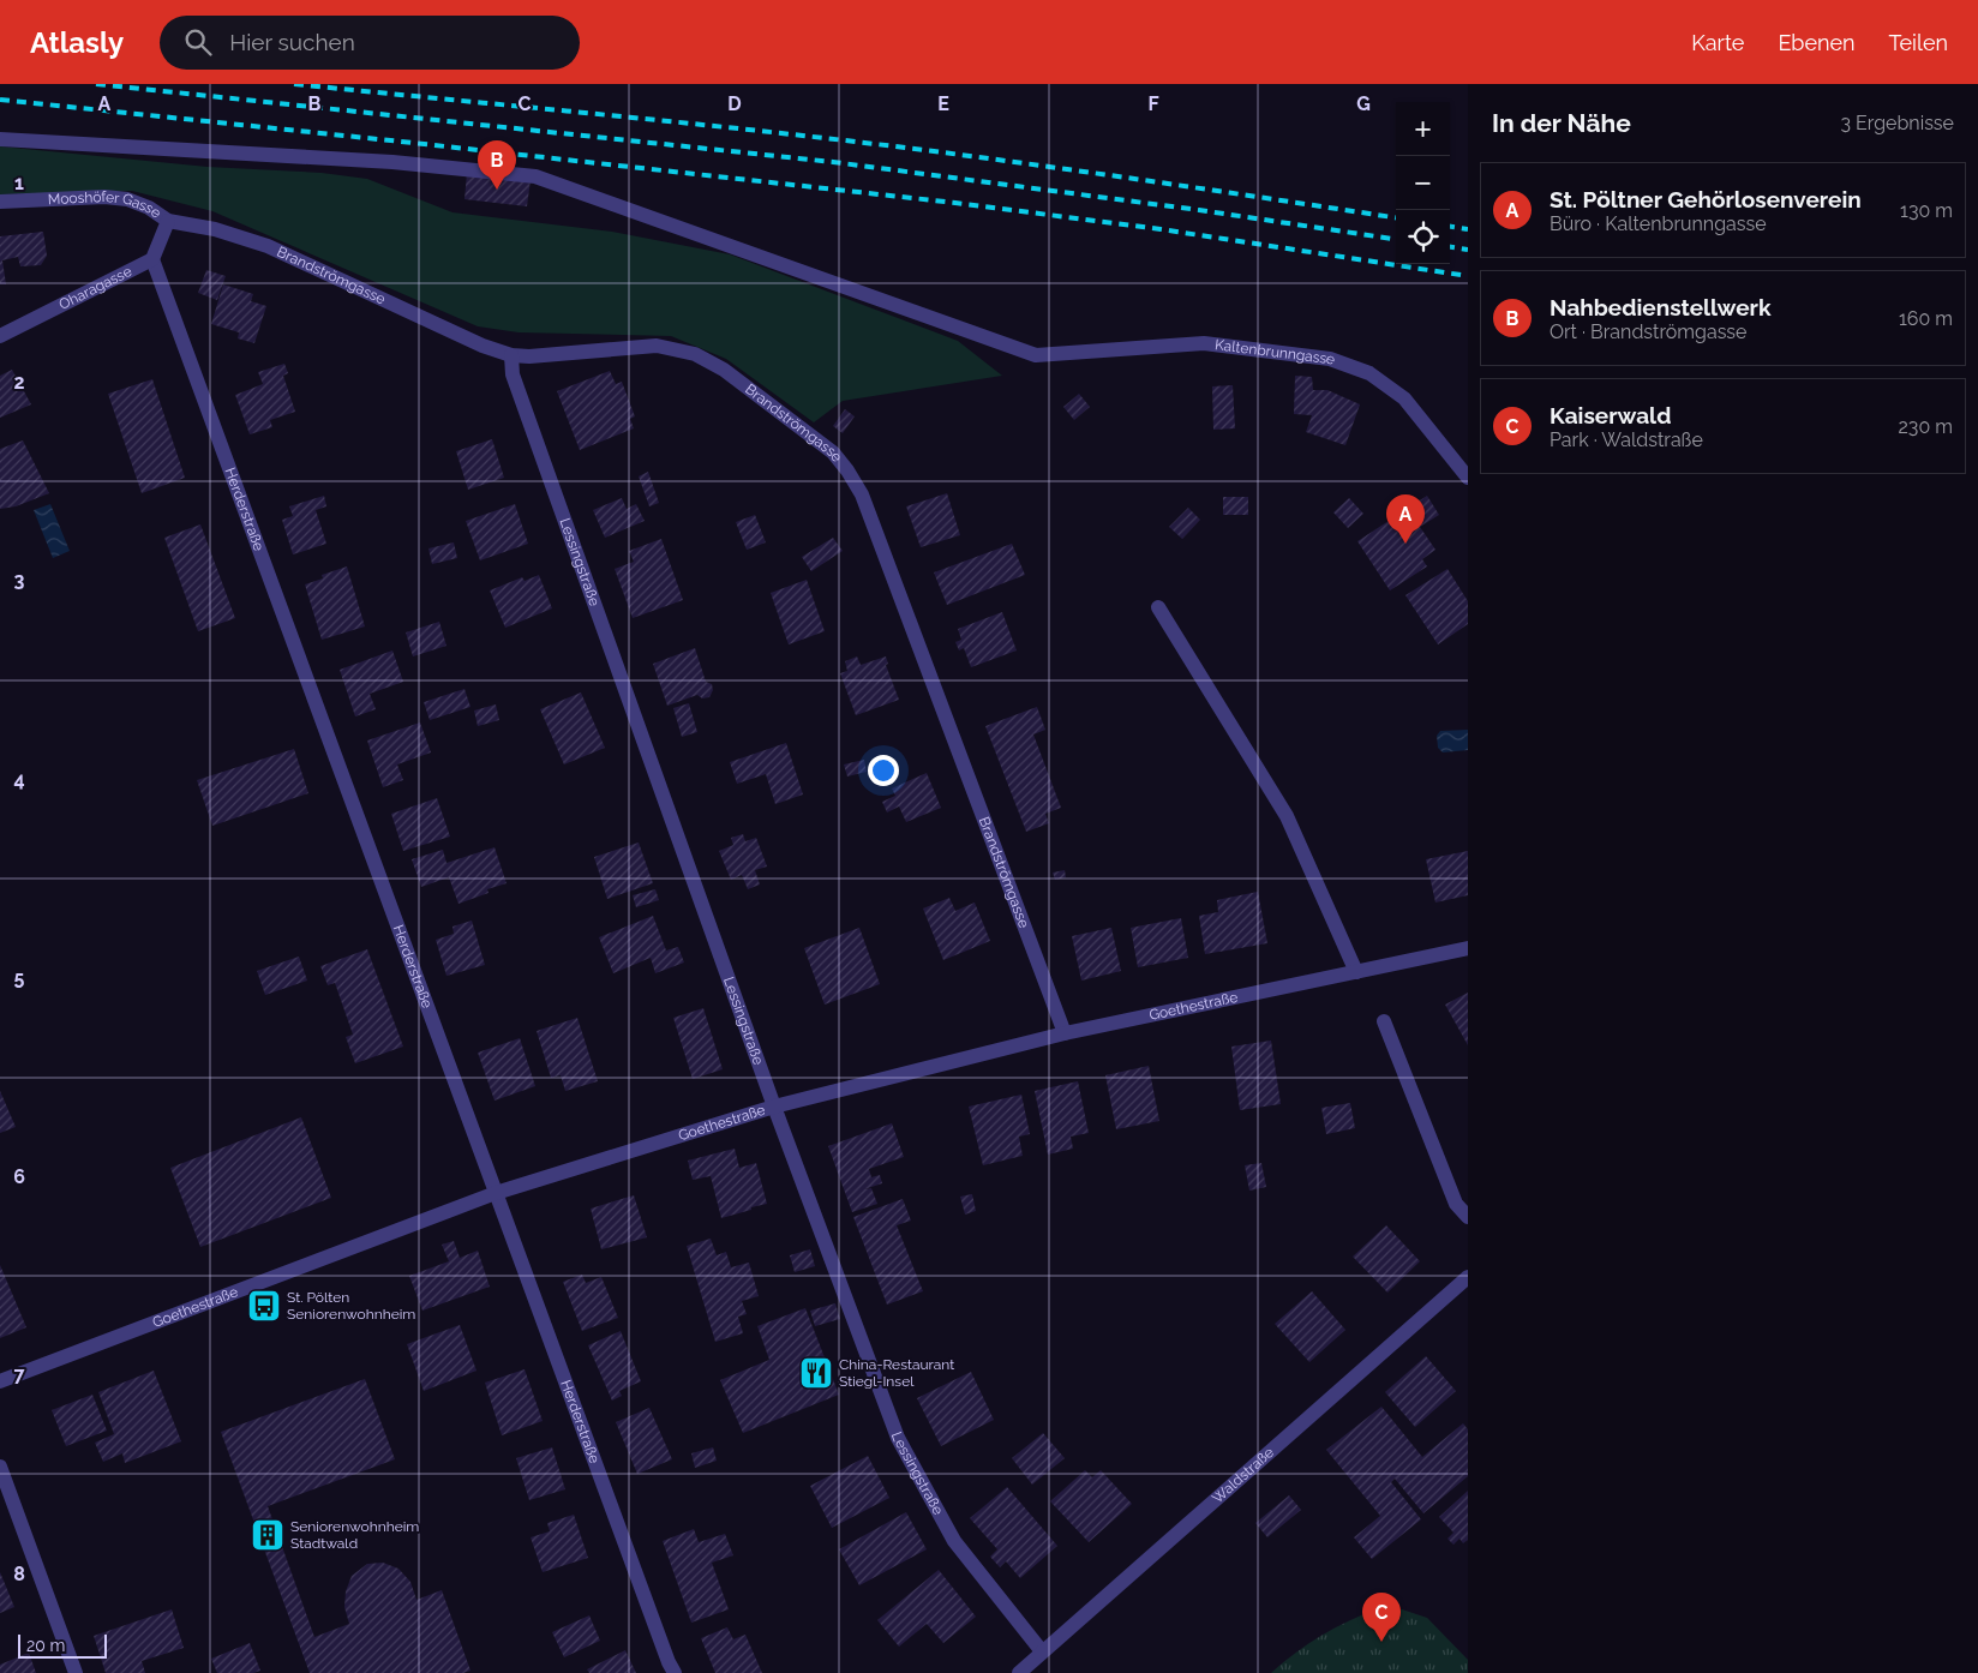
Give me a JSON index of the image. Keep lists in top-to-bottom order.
{
  "streets": {
    "street": [
      "Mooshöfer Gasse",
      "Brandströmgasse",
      "Oharagasse",
      "Kaltenbrunngasse",
      "Herderstraße",
      "Lessingstraße",
      "Goethestraße",
      "Waldstraße"
    ]
  },
  "crossings": [
    ["Mooshöfer Gasse", "Brandströmgasse"],
    ["Brandströmgasse", "Lessingstraße"],
    ["Brandströmgasse", "Goethestraße"],
    ["Oharagasse", "Herderstraße"],
    ["Herderstraße", "Goethestraße"],
    ["Lessingstraße", "Goethestraße"],
    ["Lessingstraße", "Waldstraße"]
  ],
  "places": {
    "bus stop": ["St. Pölten Seniorenwohnheim"],
    "restaurant": ["China-Restaurant Stiegl-Insel"],
    "building": ["Seniorenwohnheim Stadtwald"]
  },
  "scale_bar": "20 m",
  "page": {
    "header": "Atlasly",
    "search": "Hier suchen",
    "nav": ["Karte", "Ebenen", "Teilen"],
    "heading": ["In der Nähe", "3 Ergebnisse"],
    "map_buttons": ["+", "−"],
    "pins": ["B", "A", "C"],
    "list": [
      {
        "mark": "A",
        "name": "St. Pöltner Gehörlosenverein",
        "note": "Büro · Kaltenbrunngasse",
        "value": "130 m"
      },
      {
        "mark": "B",
        "name": "Nahbedienstellwerk",
        "note": "Ort · Brandströmgasse",
        "value": "160 m"
      },
      {
        "mark": "C",
        "name": "Kaiserwald",
        "note": "Park · Waldstraße",
        "value": "230 m"
      }
    ],
    "scale": "20 m"
  },
  "grid": {
    "columns": [
      "A",
      "B",
      "C",
      "D",
      "E",
      "F",
      "G"
    ],
    "rows": [
      "1",
      "2",
      "3",
      "4",
      "5",
      "6",
      "7",
      "8"
    ]
  }
}
